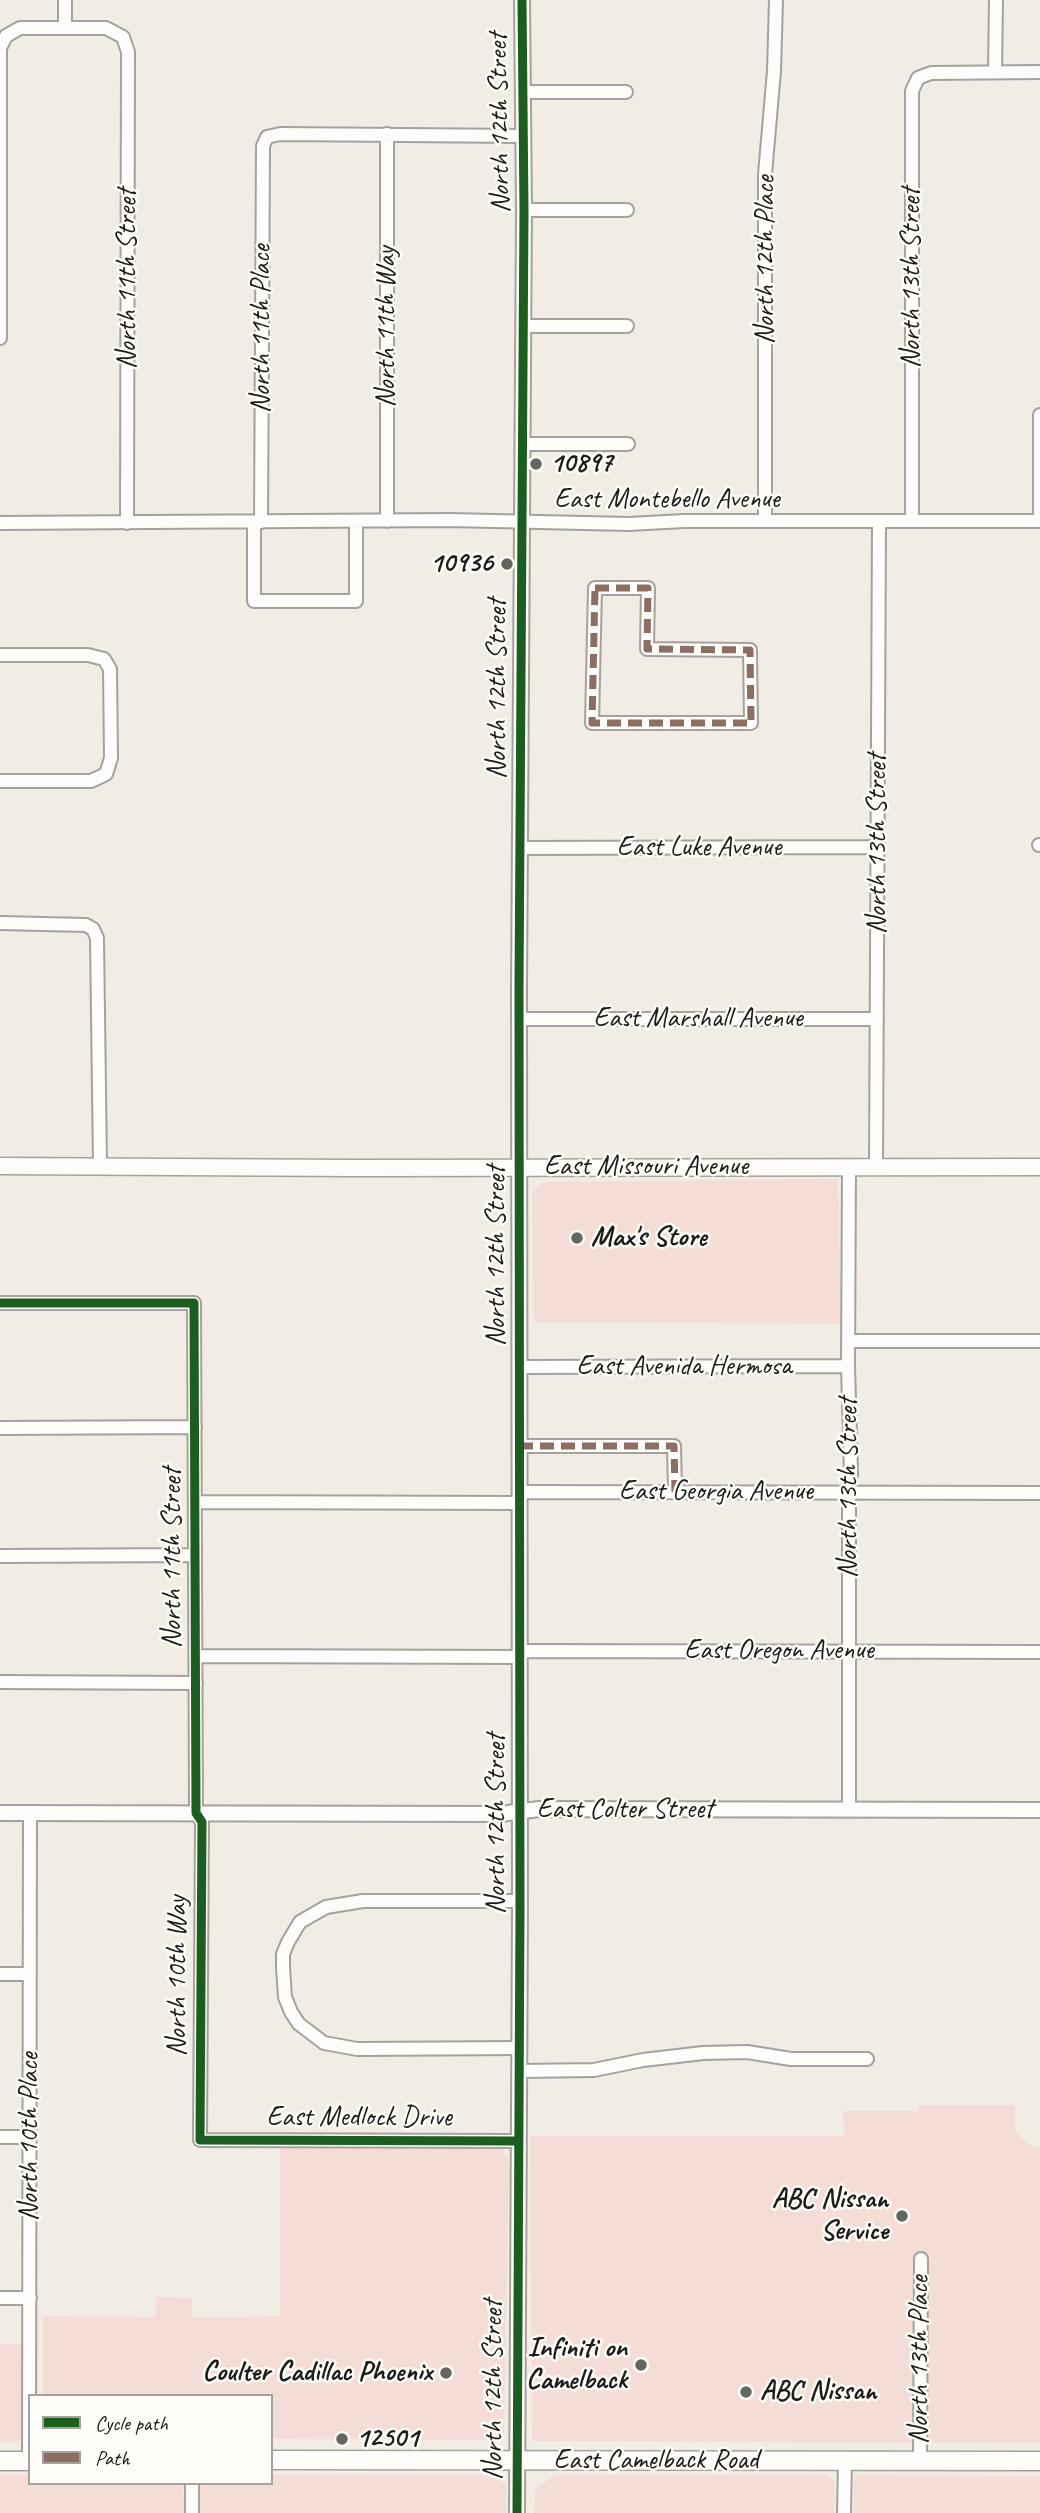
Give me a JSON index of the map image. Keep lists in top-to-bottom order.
{
  "streets": {
    "main road": ["East Missouri Avenue", "East Camelback Road"],
    "street": [
      "North 12th Street",
      "North 12th Place",
      "North 13th Street",
      "North 11th Street",
      "North 11th Way",
      "North 11th Place",
      "East Montebello Avenue",
      "East Luke Avenue",
      "East Marshall Avenue",
      "East Avenida Hermosa",
      "East Georgia Avenue",
      "East Oregon Avenue",
      "East Colter Street",
      "North 10th Way",
      "East Medlock Drive",
      "North 10th Place",
      "North 13th Place"
    ]
  },
  "crossings": [
    ["North 12th Street", "East Montebello Avenue"],
    ["North 12th Street", "East Luke Avenue"],
    ["North 12th Street", "East Marshall Avenue"],
    ["North 12th Street", "East Missouri Avenue"],
    ["North 12th Street", "East Avenida Hermosa"],
    ["North 12th Street", "East Georgia Avenue"],
    ["North 12th Street", "East Oregon Avenue"],
    ["North 12th Street", "East Colter Street"],
    ["North 12th Street", "East Medlock Drive"],
    ["North 12th Street", "East Camelback Road"],
    ["North 12th Place", "East Montebello Avenue"],
    ["North 13th Street", "East Montebello Avenue"],
    ["North 13th Street", "East Luke Avenue"],
    ["North 13th Street", "East Marshall Avenue"],
    ["North 13th Street", "East Missouri Avenue"],
    ["North 13th Street", "East Avenida Hermosa"],
    ["North 13th Street", "East Georgia Avenue"],
    ["North 13th Street", "East Oregon Avenue"],
    ["North 13th Street", "East Colter Street"],
    ["North 11th Street", "East Montebello Avenue"],
    ["North 11th Street", "East Georgia Avenue"],
    ["North 11th Street", "East Oregon Avenue"],
    ["North 11th Street", "East Colter Street"],
    ["North 11th Street", "North 10th Way"],
    ["North 11th Way", "North 11th Place"],
    ["North 11th Way", "East Montebello Avenue"],
    ["North 11th Place", "East Montebello Avenue"],
    ["East Colter Street", "North 10th Way"],
    ["East Colter Street", "North 10th Place"],
    ["North 10th Way", "East Medlock Drive"],
    ["North 13th Place", "East Camelback Road"]
  ],
  "places": [
    "10897",
    "10936",
    "Max's Store",
    "ABC Nissan Service",
    "Infiniti on Camelback",
    "Coulter Cadillac Phoenix",
    "ABC Nissan",
    "12501"
  ],
  "legend": ["Cycle path", "Path"]
}
